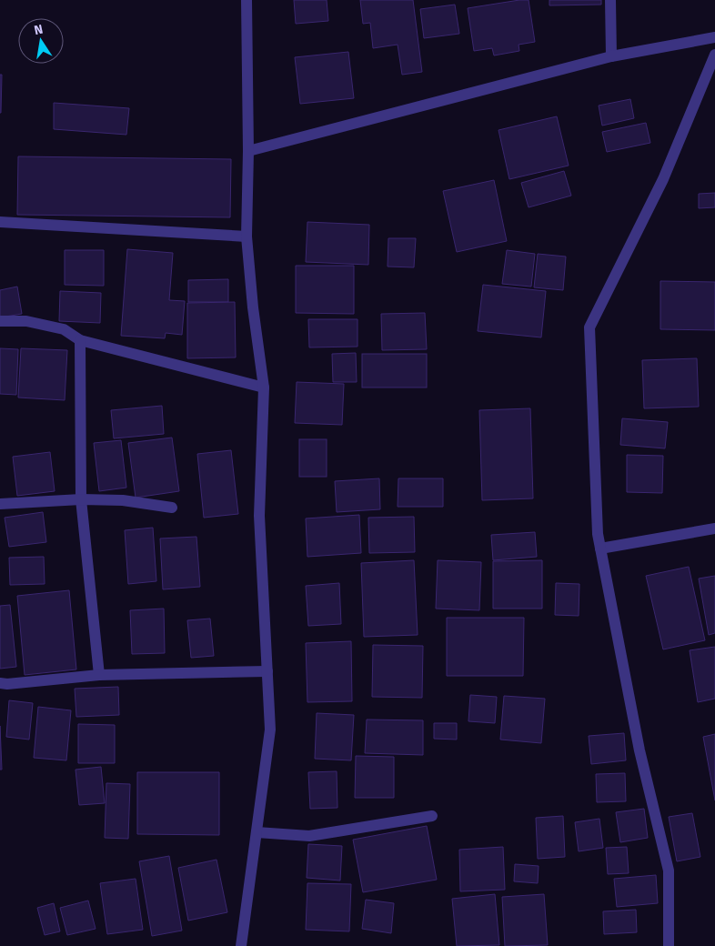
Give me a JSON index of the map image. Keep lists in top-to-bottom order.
{
  "north": "top"
}
